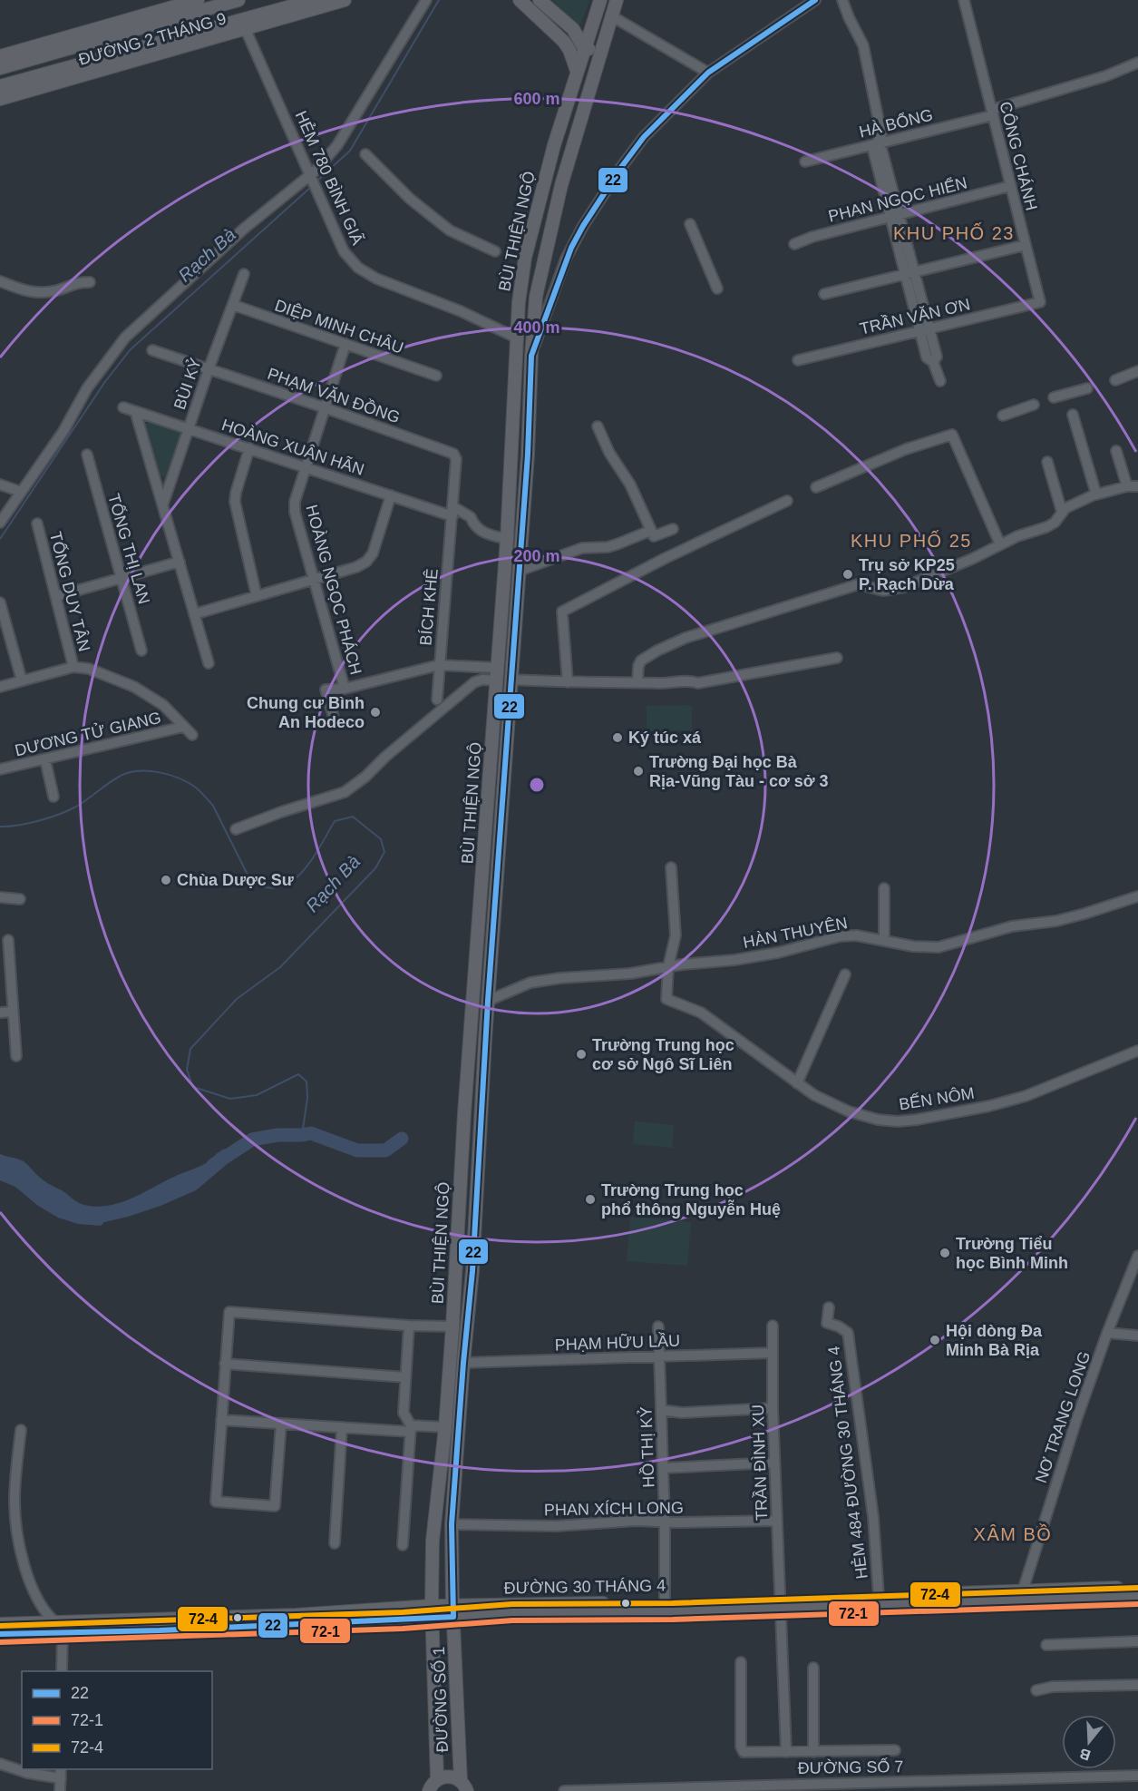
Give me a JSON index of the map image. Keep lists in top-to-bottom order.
{
  "streets": {
    "main road": [
      "ĐƯỜNG 2 THÁNG 9",
      "BÙI THIỆN NGỘ",
      "ĐƯỜNG 30 THÁNG 4",
      "ĐƯỜNG SỐ 1"
    ],
    "street": [
      "HÀ BỔNG",
      "CÔNG CHÁNH",
      "HẺM 780 BÌNH GIÃ",
      "PHAN NGỌC HIỂN",
      "TRẦN VĂN ƠN",
      "DIỆP MINH CHÂU",
      "BÙI KỶ",
      "PHẠM VĂN ĐỒNG",
      "HOÀNG XUÂN HÃN",
      "TỐNG THỊ LAN",
      "HOÀNG NGỌC PHÁCH",
      "TỐNG DUY TÂN",
      "BÍCH KHÊ",
      "DƯƠNG TỬ GIANG",
      "HÀN THUYÊN",
      "BẾN NÔM",
      "PHẠM HỮU LẦU",
      "NƠ TRANG LONG",
      "HỒ THỊ KỶ",
      "TRẦN ĐÌNH XU",
      "HẺM 484 ĐƯỜNG 30 THÁNG 4",
      "PHAN XÍCH LONG",
      "ĐƯỜNG SỐ 7"
    ]
  },
  "crossings": [
    ["ĐƯỜNG 2 THÁNG 9", "HẺM 780 BÌNH GIÃ"],
    ["HÀ BỔNG", "CÔNG CHÁNH"],
    ["CÔNG CHÁNH", "PHAN NGỌC HIỂN"],
    ["CÔNG CHÁNH", "TRẦN VĂN ƠN"],
    ["HẺM 780 BÌNH GIÃ", "BÙI THIỆN NGỘ"],
    ["BÙI THIỆN NGỘ", "HÀN THUYÊN"],
    ["BÙI THIỆN NGỘ", "PHẠM HỮU LẦU"],
    ["BÙI THIỆN NGỘ", "PHAN XÍCH LONG"],
    ["BÙI THIỆN NGỘ", "ĐƯỜNG 30 THÁNG 4"],
    ["BÙI THIỆN NGỘ", "ĐƯỜNG SỐ 1"],
    ["DIỆP MINH CHÂU", "BÙI KỶ"],
    ["DIỆP MINH CHÂU", "HOÀNG NGỌC PHÁCH"],
    ["BÙI KỶ", "PHẠM VĂN ĐỒNG"],
    ["BÙI KỶ", "HOÀNG XUÂN HÃN"],
    ["PHẠM VĂN ĐỒNG", "HOÀNG XUÂN HÃN"],
    ["PHẠM VĂN ĐỒNG", "HOÀNG NGỌC PHÁCH"],
    ["PHẠM VĂN ĐỒNG", "BÍCH KHÊ"],
    ["HOÀNG XUÂN HÃN", "HOÀNG NGỌC PHÁCH"],
    ["HOÀNG XUÂN HÃN", "BÍCH KHÊ"],
    ["HÀN THUYÊN", "BẾN NÔM"],
    ["PHẠM HỮU LẦU", "HỒ THỊ KỶ"],
    ["PHẠM HỮU LẦU", "TRẦN ĐÌNH XU"],
    ["NƠ TRANG LONG", "ĐƯỜNG 30 THÁNG 4"],
    ["HỒ THỊ KỶ", "PHAN XÍCH LONG"],
    ["HỒ THỊ KỶ", "ĐƯỜNG 30 THÁNG 4"],
    ["TRẦN ĐÌNH XU", "PHAN XÍCH LONG"],
    ["TRẦN ĐÌNH XU", "ĐƯỜNG 30 THÁNG 4"],
    ["HẺM 484 ĐƯỜNG 30 THÁNG 4", "ĐƯỜNG 30 THÁNG 4"],
    ["ĐƯỜNG 30 THÁNG 4", "ĐƯỜNG SỐ 1"]
  ],
  "districts": ["KHU PHỐ 23", "KHU PHỐ 25", "XÂM BỒ"],
  "water": ["Rạch Bà"],
  "places": [
    "Trụ sở KP25 P. Rạch Dừa",
    "Chung cư Bình An Hodeco",
    "Ký túc xá",
    "Trường Đại học Bà Rịa-Vũng Tàu - cơ sở 3",
    "Chùa Dược Sư",
    "Trường Trung học cơ sở Ngô Sĩ Liên",
    "Trường Trung học phổ thông Nguyễn Huệ",
    "Trường Tiểu học Bình Minh",
    "Hội dòng Đa Minh Bà Rịa"
  ],
  "lines": ["transit line 22", "transit line 72-4", "transit line 72-1"],
  "legend": ["22", "72-1", "72-4"],
  "north": "bottom",
  "rings": ["600 m", "400 m", "200 m"]
}
